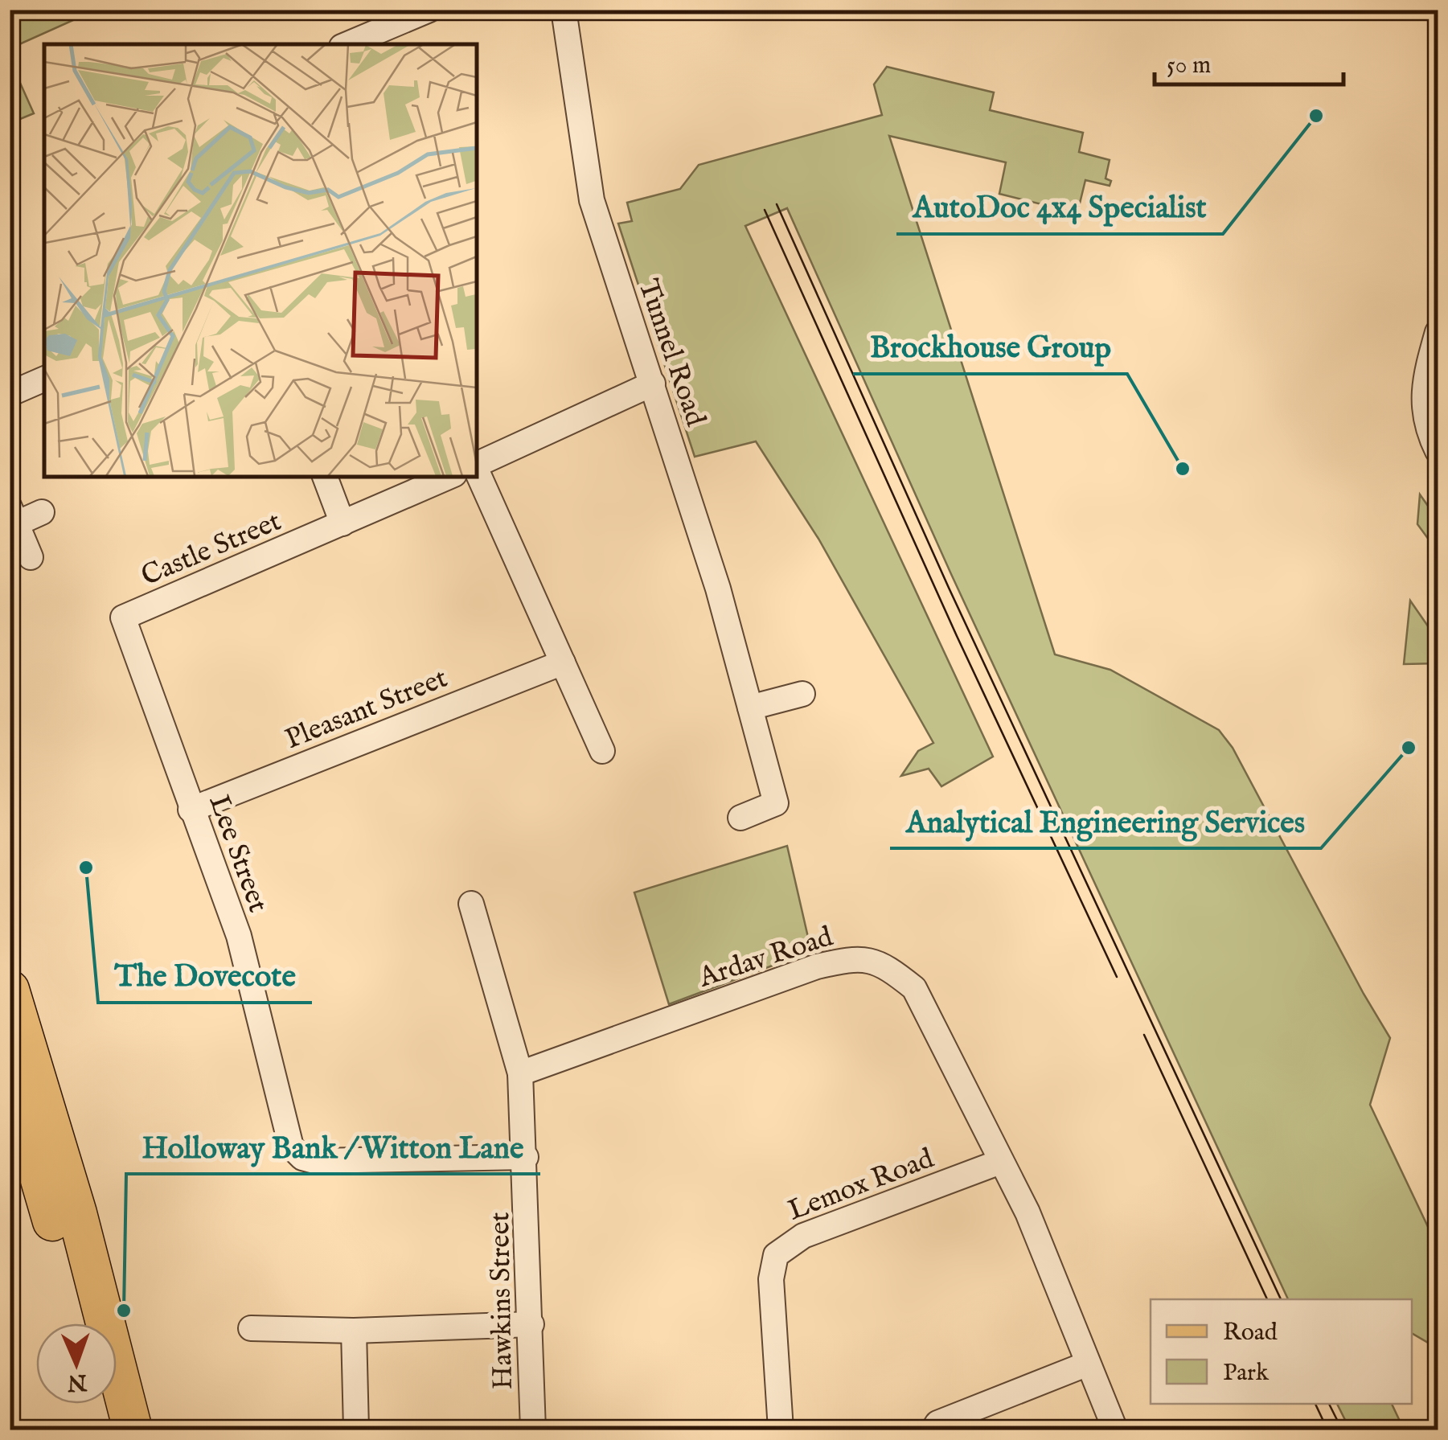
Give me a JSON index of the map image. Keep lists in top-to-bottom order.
{
  "streets": {
    "street": [
      "Tunnel Road",
      "Castle Street",
      "Pleasant Street",
      "Lee Street",
      "Ardav Road",
      "Lemox Road",
      "Hawkins Street"
    ]
  },
  "crossings": [
    ["Castle Street", "Lee Street"],
    ["Pleasant Street", "Lee Street"],
    ["Lee Street", "Hawkins Street"],
    ["Ardav Road", "Lemox Road"],
    ["Ardav Road", "Hawkins Street"]
  ],
  "places": [
    "AutoDoc 4x4 Specialist",
    "Brockhouse Group",
    "Analytical Engineering Services",
    "The Dovecote",
    "Holloway Bank / Witton Lane"
  ],
  "legend": ["Road", "Park"],
  "scale_bar": "50 m",
  "north": "bottom"
}
